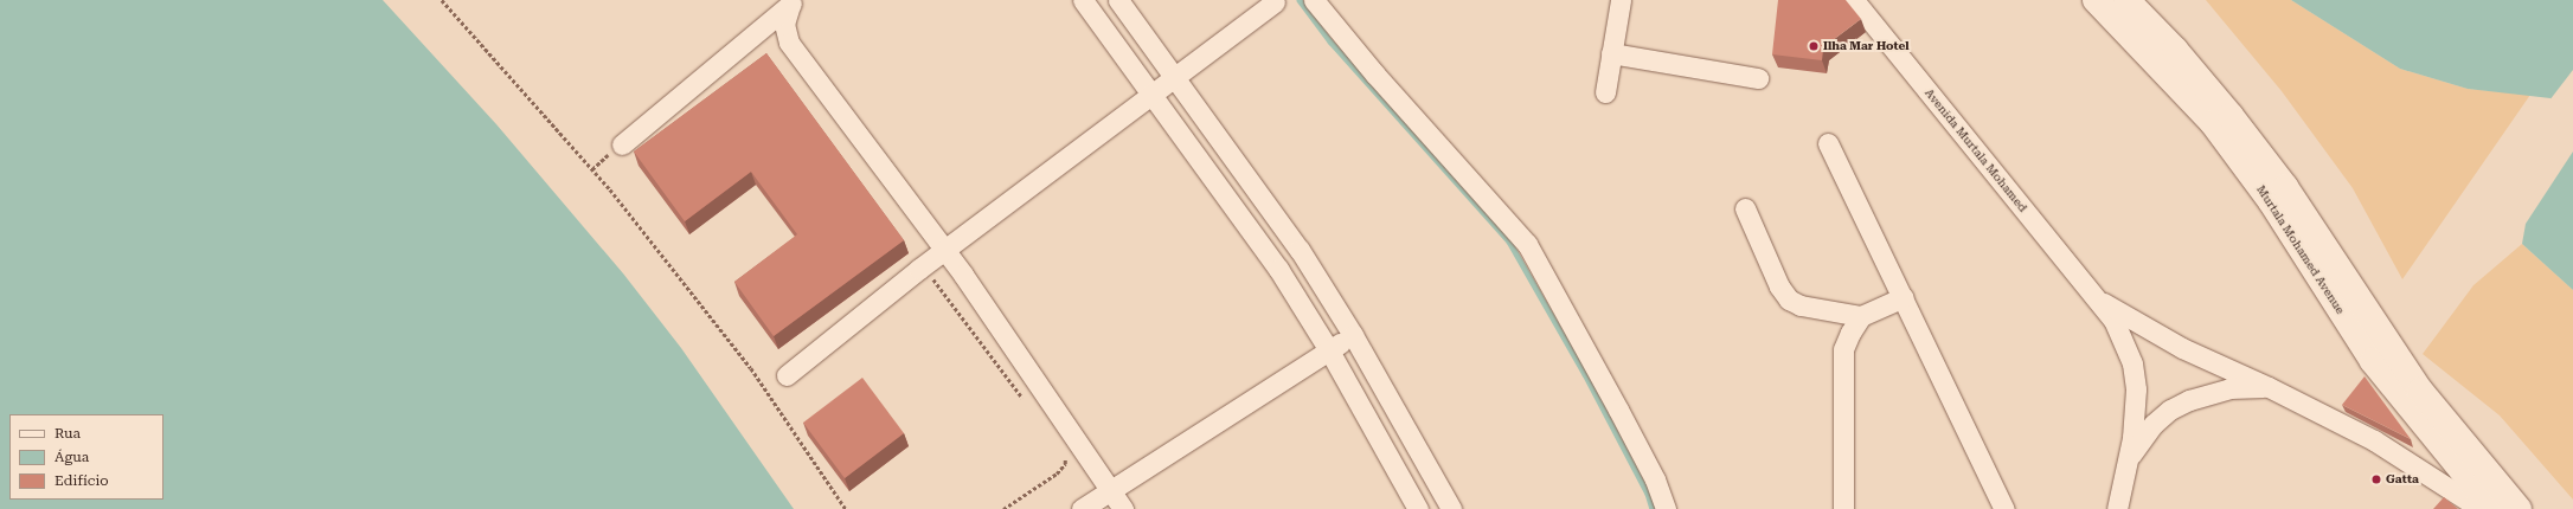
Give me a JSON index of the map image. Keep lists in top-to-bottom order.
{
  "streets": {
    "street": ["Avenida Murtala Mohamed", "Murtala Mohamed Avenue"]
  },
  "places": ["Ilha Mar Hotel", "Gatta"],
  "legend": ["Rua", "Água", "Edifício"]
}
